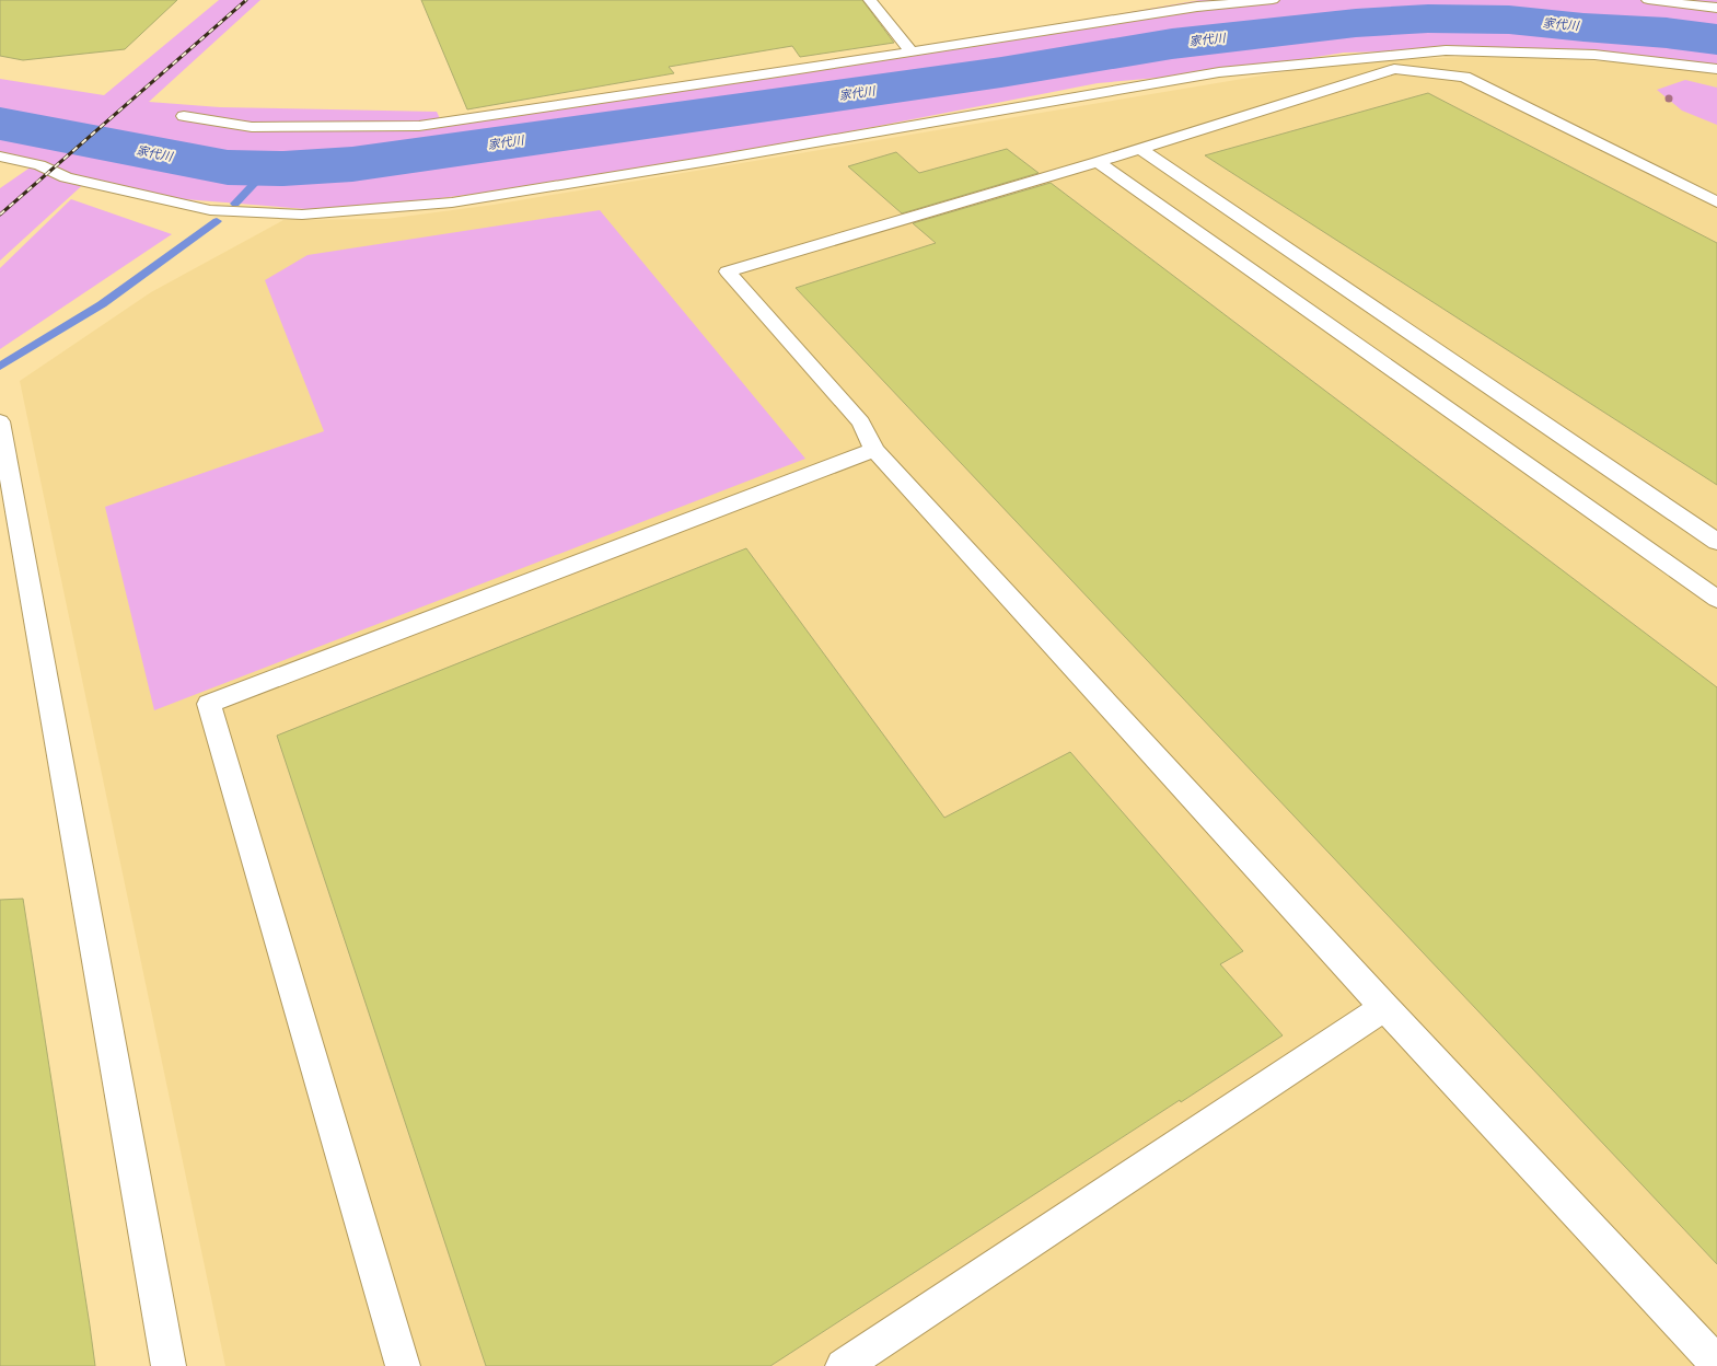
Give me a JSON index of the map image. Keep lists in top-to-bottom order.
{
  "water": ["家代川"]
}
